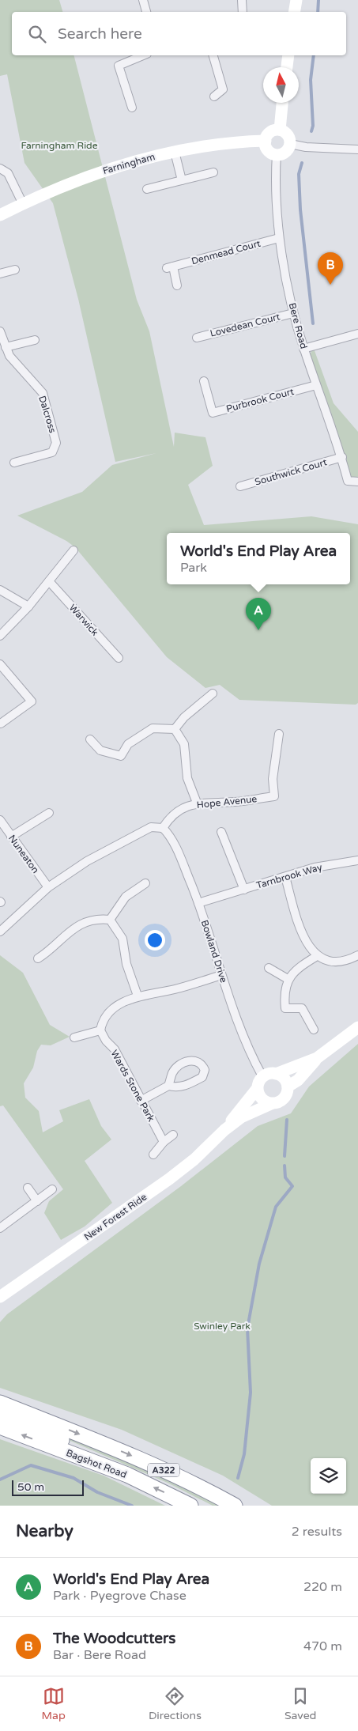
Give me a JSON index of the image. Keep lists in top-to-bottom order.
{
  "streets": {
    "highway": ["Bagshot Road", "A322"],
    "main road": ["Farningham", "New Forest Ride"],
    "street": [
      "Denmead Court",
      "Lovedean Court",
      "Bere Road",
      "Purbrook Court",
      "Dalcross",
      "Southwick Court",
      "Warwick",
      "Hope Avenue",
      "Nuneaton",
      "Tarnbrook Way",
      "Bowland Drive",
      "Wards Stone Park"
    ]
  },
  "crossings": [
    ["Farningham", "Bere Road"],
    ["Denmead Court", "Bere Road"],
    ["Lovedean Court", "Bere Road"],
    ["Bere Road", "Purbrook Court"],
    ["Bere Road", "Southwick Court"],
    ["Hope Avenue", "Bowland Drive"],
    ["Tarnbrook Way", "Bowland Drive"],
    ["Bowland Drive", "New Forest Ride"]
  ],
  "parks": ["Farningham Ride", "Swinley Park"],
  "scale_bar": "50 m",
  "north": "top",
  "page": {
    "search": "Search here",
    "pins": ["B", "A"],
    "popup": ["World's End Play Area", "Park"],
    "scale": "50 m",
    "heading": ["Nearby", "2 results"],
    "list": [
      {
        "mark": "A",
        "name": "World's End Play Area",
        "note": "Park · Pyegrove Chase",
        "value": "220 m"
      },
      {
        "mark": "B",
        "name": "The Woodcutters",
        "note": "Bar · Bere Road",
        "value": "470 m"
      }
    ],
    "nav": ["Map", "Directions", "Saved"]
  }
}
